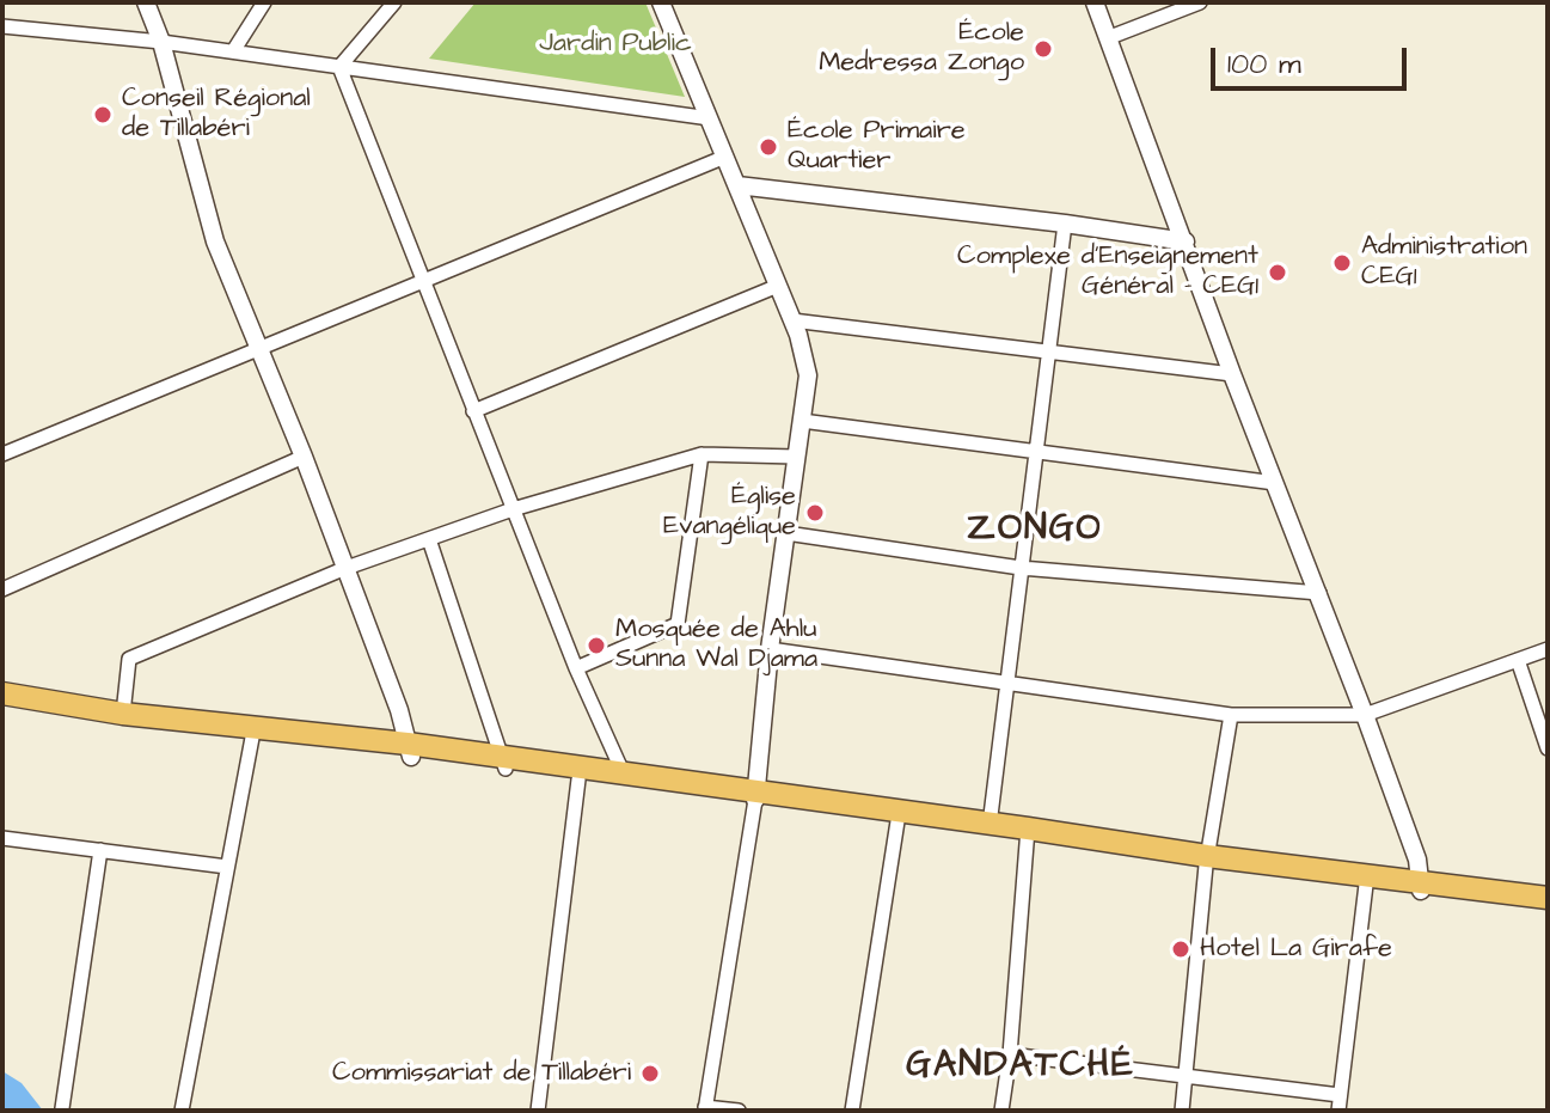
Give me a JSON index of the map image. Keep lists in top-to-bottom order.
{
  "districts": ["ZONGO", "GANDATCHÉ"],
  "parks": ["Jardin Public"],
  "places": [
    "École Medressa Zongo",
    "Conseil Régional de Tillabéri",
    "École Primaire Quartier",
    "Administration CEG1",
    "Complexe d'Enseignement Général - CEG1",
    "Église Evangélique",
    "Mosquée de Ahlu Sunna Wal Djama",
    "Hotel La Girafe",
    "Commissariat de Tillabéri"
  ],
  "scale_bar": "100 m"
}
